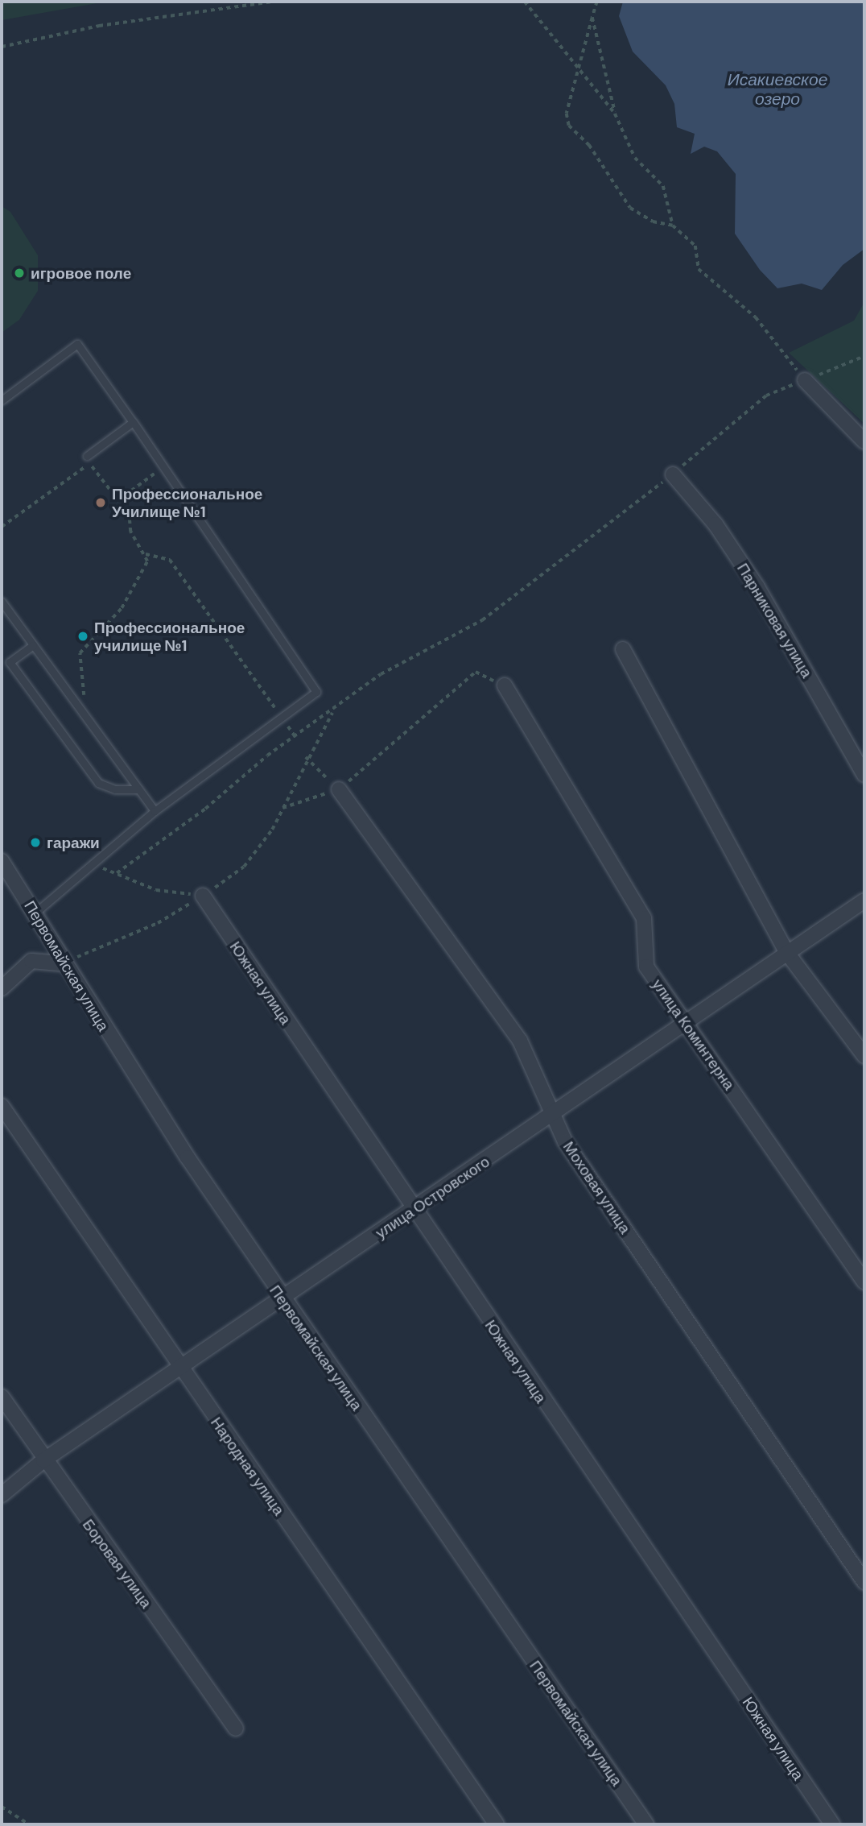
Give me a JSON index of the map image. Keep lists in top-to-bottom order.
{
  "streets": {
    "street": [
      "Парниковая улица",
      "Первомайская улица",
      "Южная улица",
      "улица Коминтерна",
      "Моховая улица",
      "улица Островского",
      "Народная улица",
      "Боровая улица"
    ]
  },
  "crossings": [
    ["Первомайская улица", "улица Островского"],
    ["Южная улица", "улица Островского"],
    ["улица Коминтерна", "улица Островского"],
    ["Моховая улица", "улица Островского"],
    ["улица Островского", "Народная улица"],
    ["улица Островского", "Боровая улица"]
  ],
  "water": ["Исакиевское озеро"],
  "places": [
    "игровое поле",
    "Профессиональное Училище №1",
    "Профессиональное училище №1",
    "гаражи"
  ]
}
